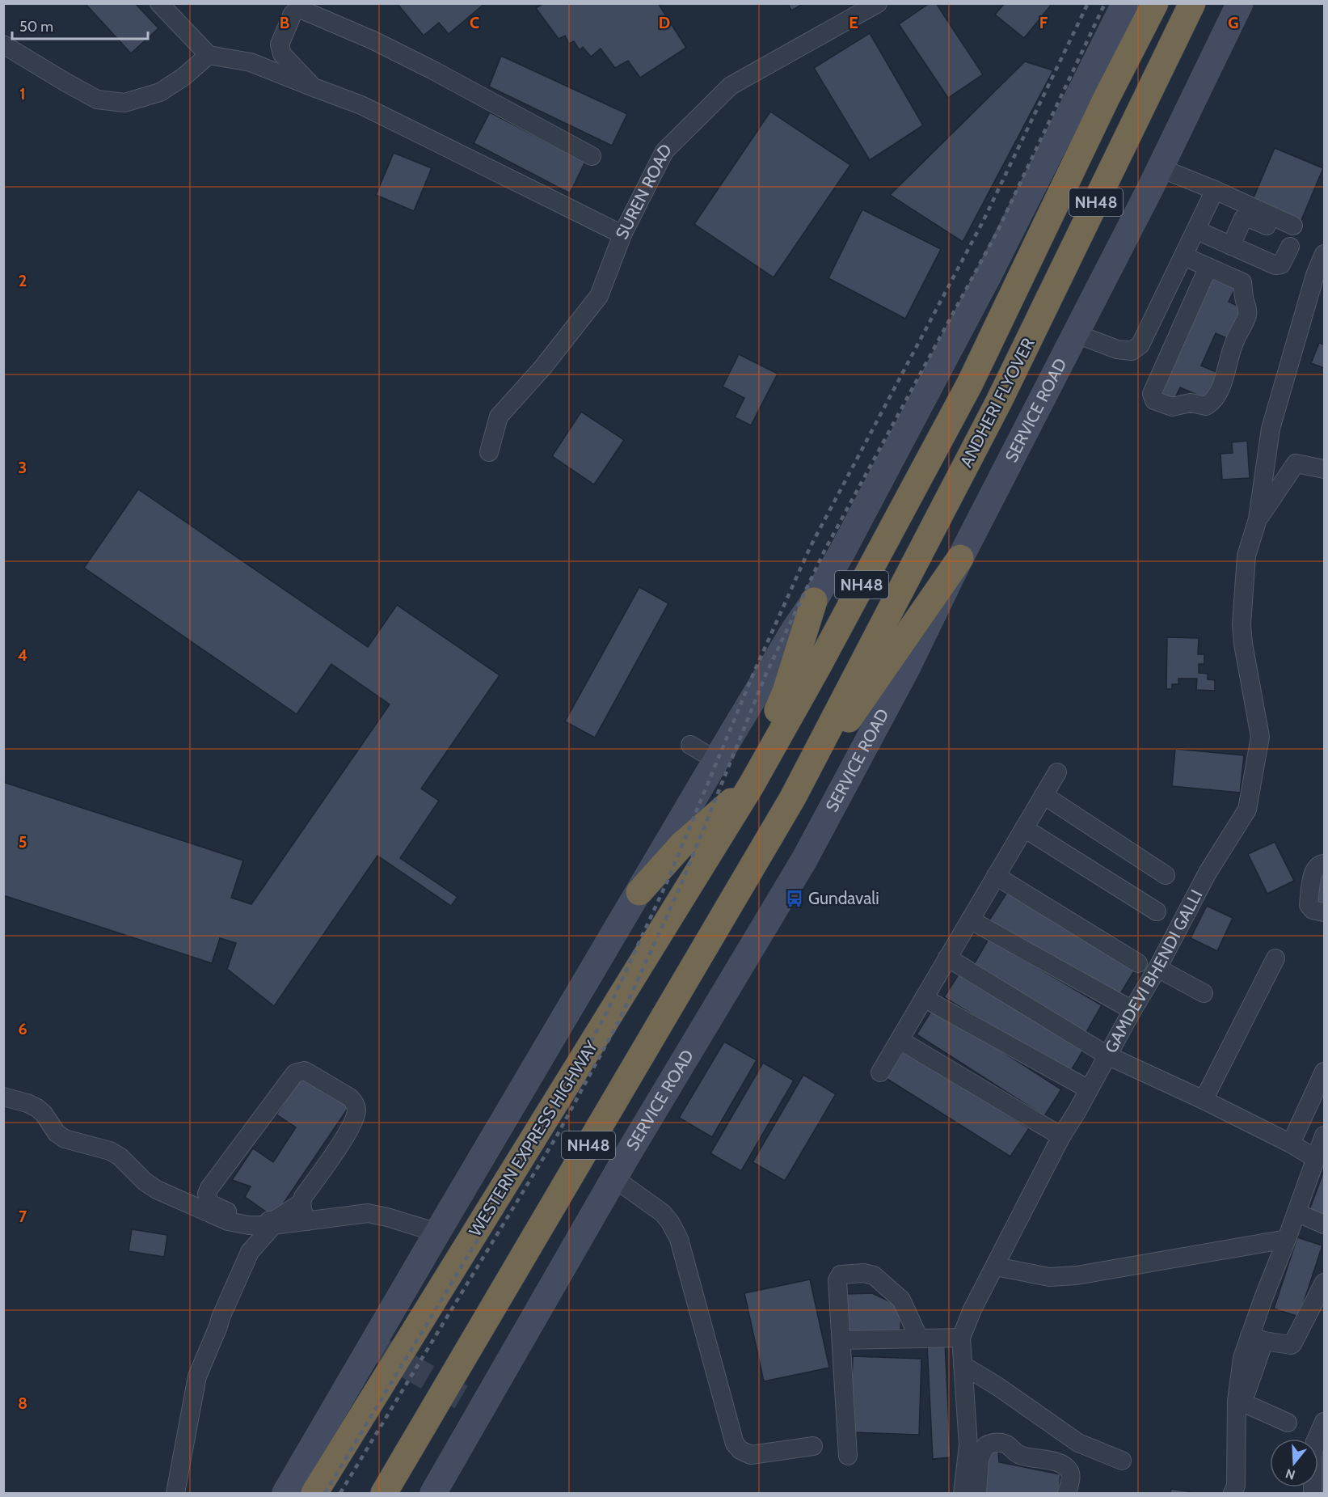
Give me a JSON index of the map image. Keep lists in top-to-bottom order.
{
  "streets": {
    "highway": ["NH48", "ANDHERI FLYOVER", "WESTERN EXPRESS HIGHWAY"],
    "street": ["SUREN ROAD", "SERVICE ROAD", "GAMDEVI BHENDI GALLI"]
  },
  "crossings": [
    ["NH48", "ANDHERI FLYOVER"],
    ["ANDHERI FLYOVER", "WESTERN EXPRESS HIGHWAY"]
  ],
  "places": {
    "bus stop": ["Gundavali"]
  },
  "scale_bar": "50 m",
  "north": "bottom",
  "grid": {
    "columns": [
      "B",
      "C",
      "D",
      "E",
      "F",
      "G"
    ],
    "rows": [
      "1",
      "2",
      "3",
      "4",
      "5",
      "6",
      "7",
      "8"
    ]
  }
}
